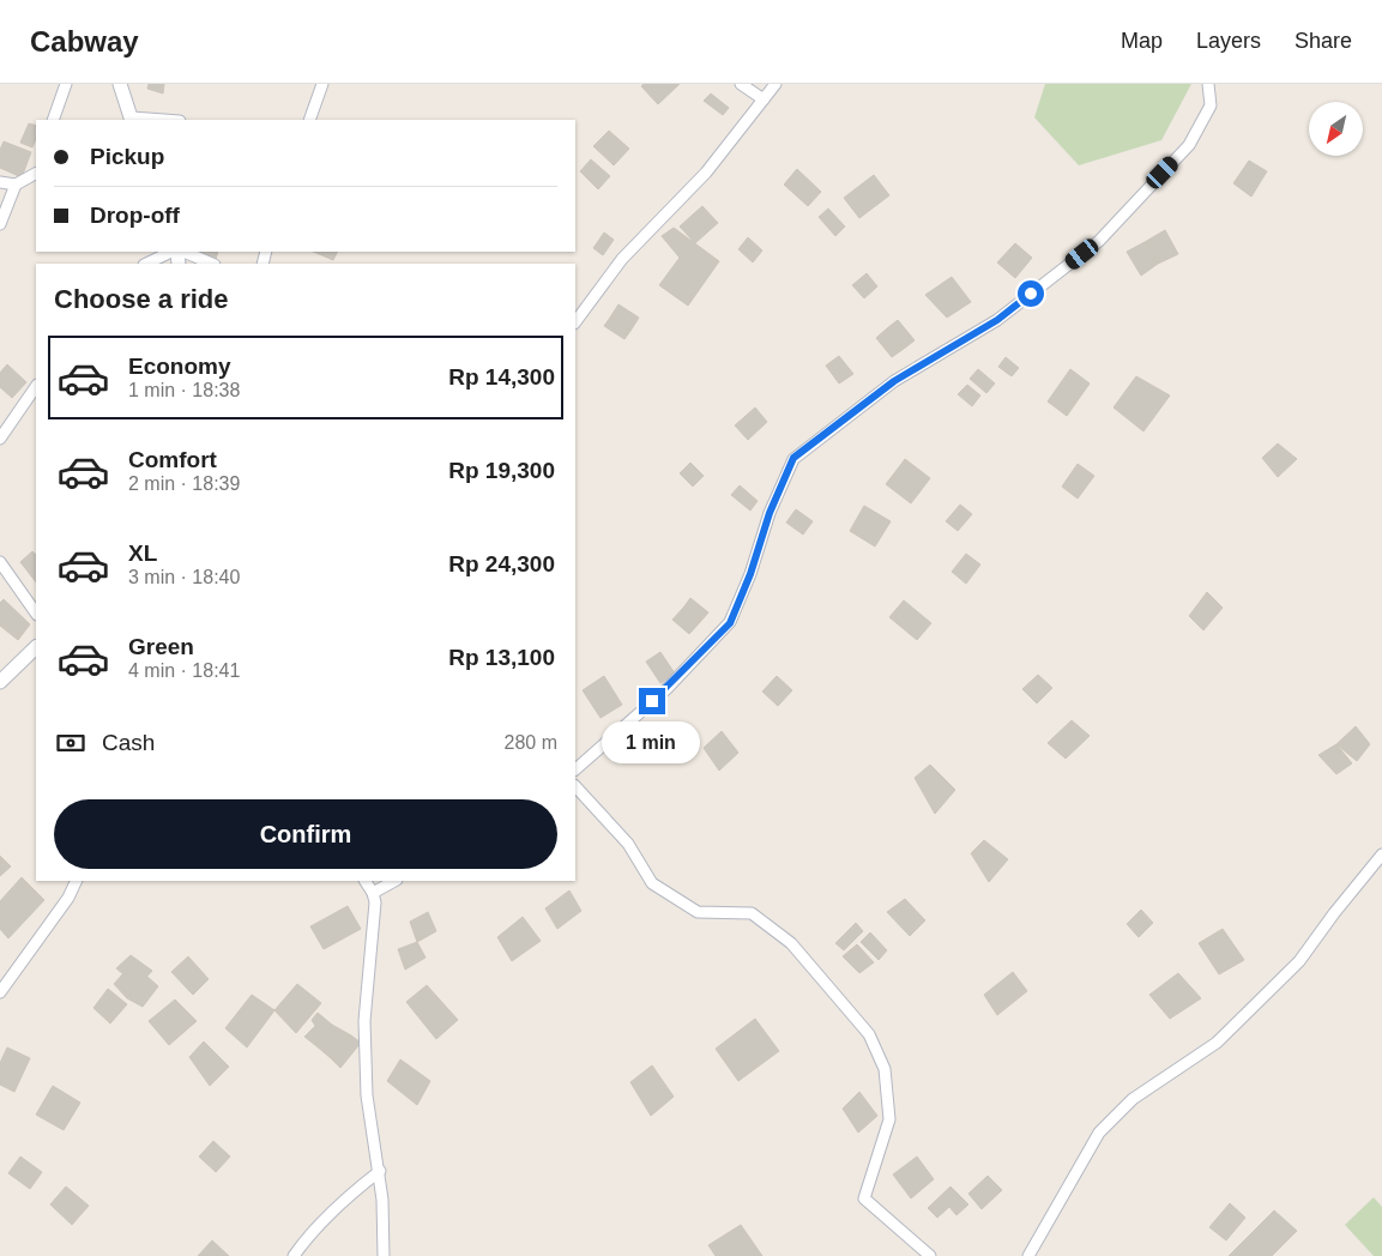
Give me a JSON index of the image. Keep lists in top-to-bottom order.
{
  "north": "bottom left",
  "page": {
    "header": "Cabway",
    "nav": ["Map", "Layers", "Share"],
    "banner": ["Pickup", "Drop-off"],
    "heading": "Choose a ride",
    "list": [
      {
        "name": "Economy",
        "note": "1 min · 18:38",
        "value": "Rp 14,300"
      },
      {
        "name": "Comfort",
        "note": "2 min · 18:39",
        "value": "Rp 19,300"
      },
      {
        "name": "XL",
        "note": "3 min · 18:40",
        "value": "Rp 24,300"
      },
      {
        "name": "Green",
        "note": "4 min · 18:41",
        "value": "Rp 13,100"
      }
    ],
    "pay": ["Cash", "280 m"],
    "bubble": "1 min",
    "buttons": "Confirm"
  }
}
